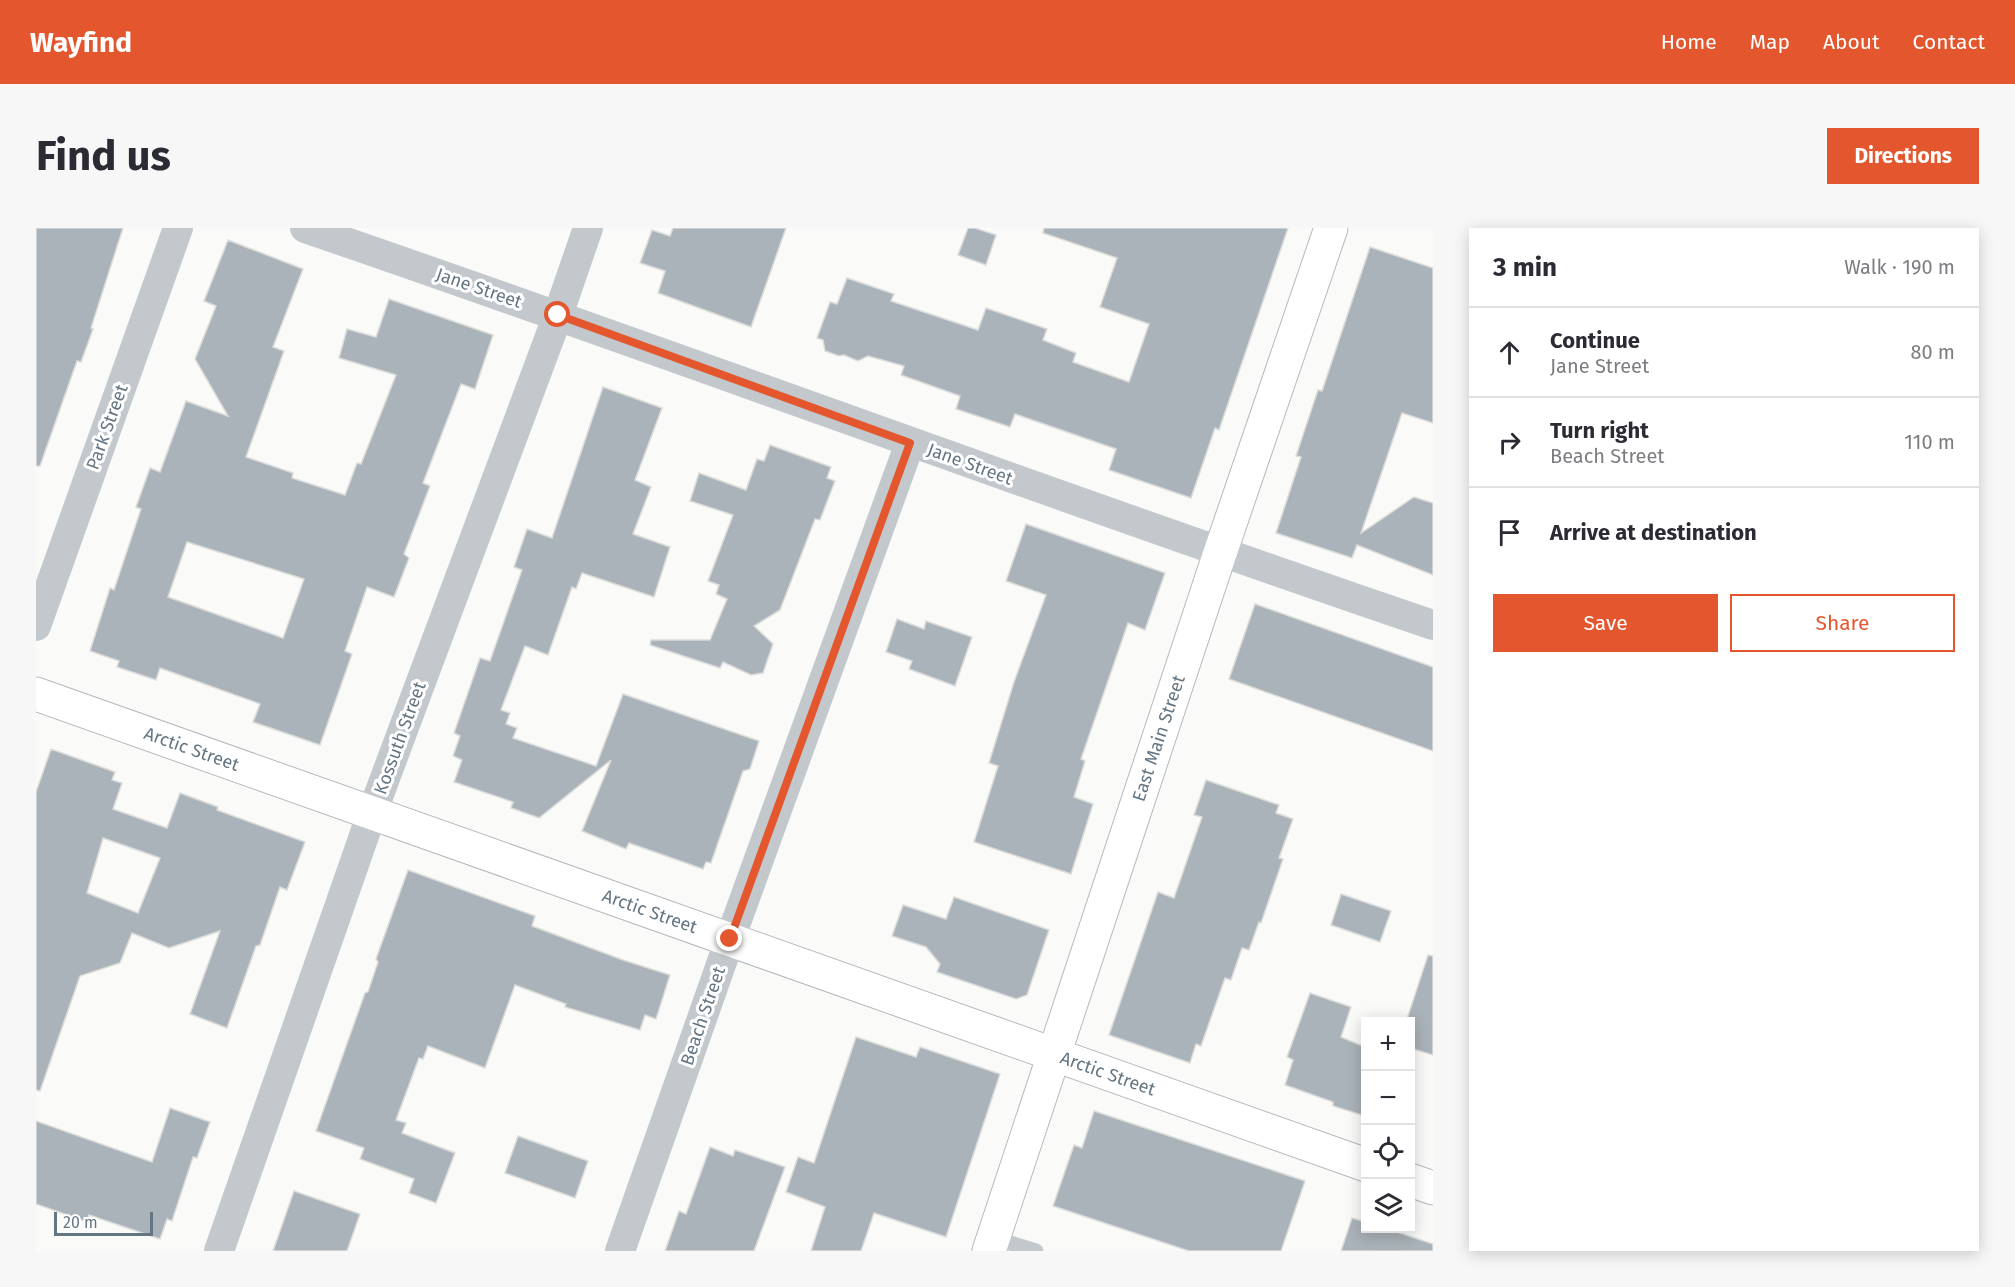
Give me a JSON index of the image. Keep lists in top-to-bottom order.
{
  "streets": {
    "main road": ["East Main Street", "Arctic Street"],
    "street": [
      "Jane Street",
      "Park Street",
      "Kossuth Street",
      "Beach Street"
    ]
  },
  "crossings": [
    ["Jane Street", "Kossuth Street"],
    ["Jane Street", "East Main Street"],
    ["Jane Street", "Beach Street"],
    ["Kossuth Street", "Arctic Street"],
    ["East Main Street", "Arctic Street"],
    ["Arctic Street", "Beach Street"]
  ],
  "scale_bar": "20 m",
  "page": {
    "header": "Wayfind",
    "nav": [
      "Home",
      "Map",
      "About",
      "Contact"
    ],
    "buttons": [
      "Directions",
      ["Save", "Share"]
    ],
    "title": "Find us",
    "heading": ["3 min", "Walk · 190 m"],
    "list": [
      ["Continue", "Jane Street", "80 m"],
      ["Turn right", "Beach Street", "110 m"],
      "Arrive at destination"
    ],
    "map_buttons": ["+", "−"],
    "scale": "20 m"
  }
}
